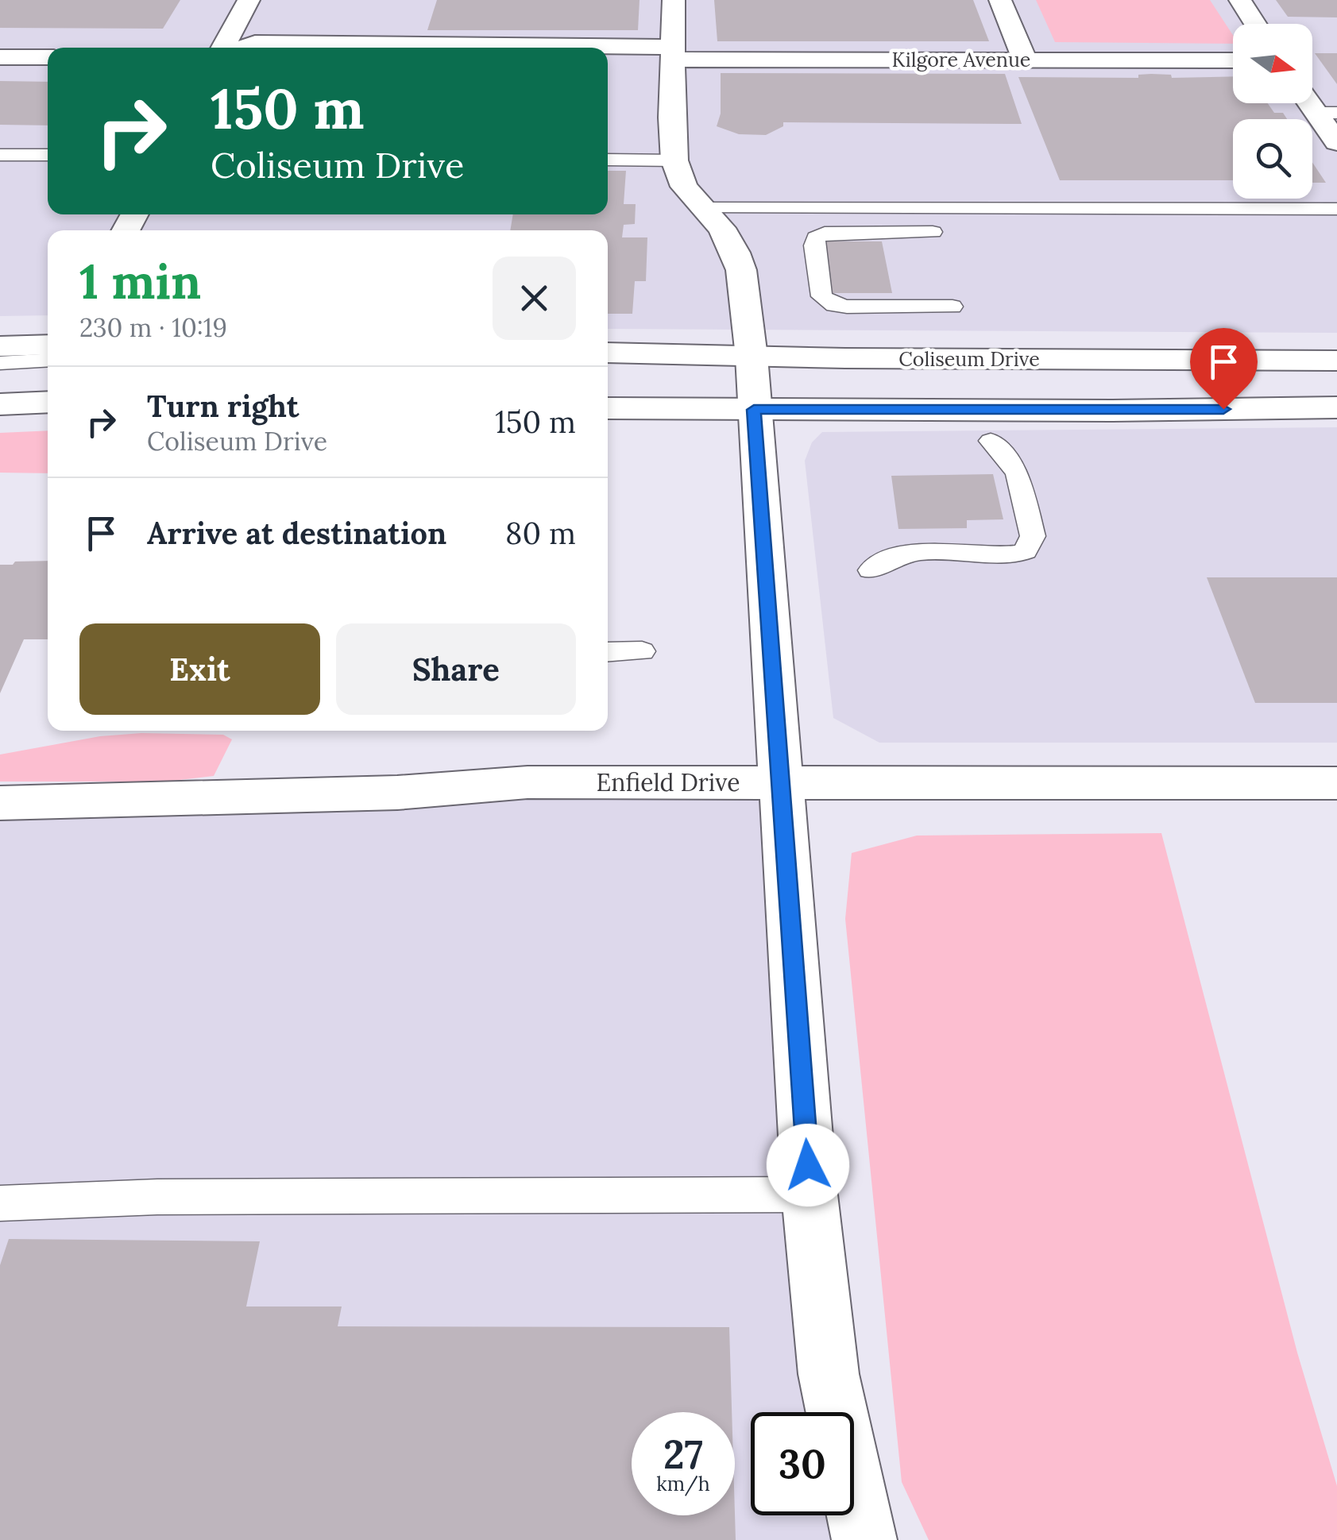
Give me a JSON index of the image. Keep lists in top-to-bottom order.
{
  "streets": {
    "street": ["Kilgore Avenue", "Coliseum Drive", "Enfield Drive"]
  },
  "north": "right",
  "page": {
    "turn": ["150 m", "Coliseum Drive"],
    "heading": ["1 min", "230 m · 10:19"],
    "list": [
      {
        "name": "Turn right",
        "note": "Coliseum Drive",
        "value": "150 m"
      },
      {
        "name": "Arrive at destination",
        "value": "80 m"
      }
    ],
    "buttons": ["Exit", "Share"],
    "speed": "27 km/h",
    "limit": "30"
  }
}
